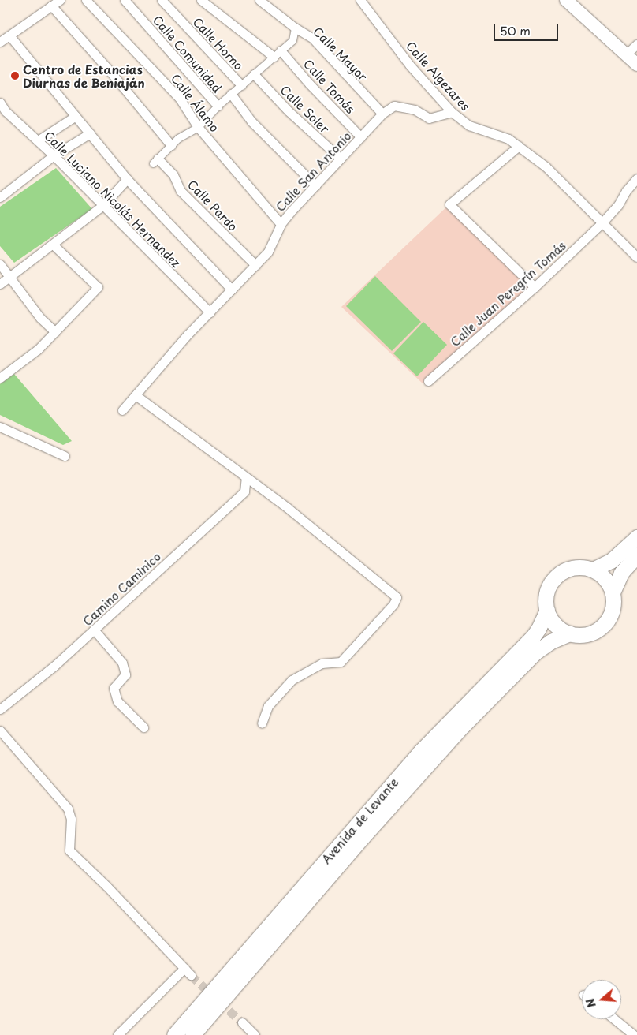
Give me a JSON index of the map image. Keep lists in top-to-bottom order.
{
  "streets": {
    "main road": ["Avenida de Levante"],
    "street": [
      "Calle Horno",
      "Calle Comunidad",
      "Calle Mayor",
      "Calle Algezares",
      "Calle Tomás",
      "Calle Álamo",
      "Calle Soler",
      "Calle San Antonio",
      "Calle Luciano Nicolás Hernandez",
      "Calle Pardo",
      "Calle Juan Peregrín Tomás",
      "Camino Caminico"
    ]
  },
  "crossings": [
    ["Calle Mayor", "Calle San Antonio"],
    ["Calle Algezares", "Calle San Antonio"],
    ["Calle Algezares", "Calle Juan Peregrín Tomás"],
    ["Calle Tomás", "Calle San Antonio"],
    ["Calle Álamo", "Calle San Antonio"],
    ["Calle Soler", "Calle San Antonio"],
    ["Calle San Antonio", "Calle Luciano Nicolás Hernandez"],
    ["Calle San Antonio", "Calle Pardo"]
  ],
  "places": ["Centro de Estancias Diurnas de Beniaján"],
  "scale_bar": "50 m",
  "north": "left"
}
